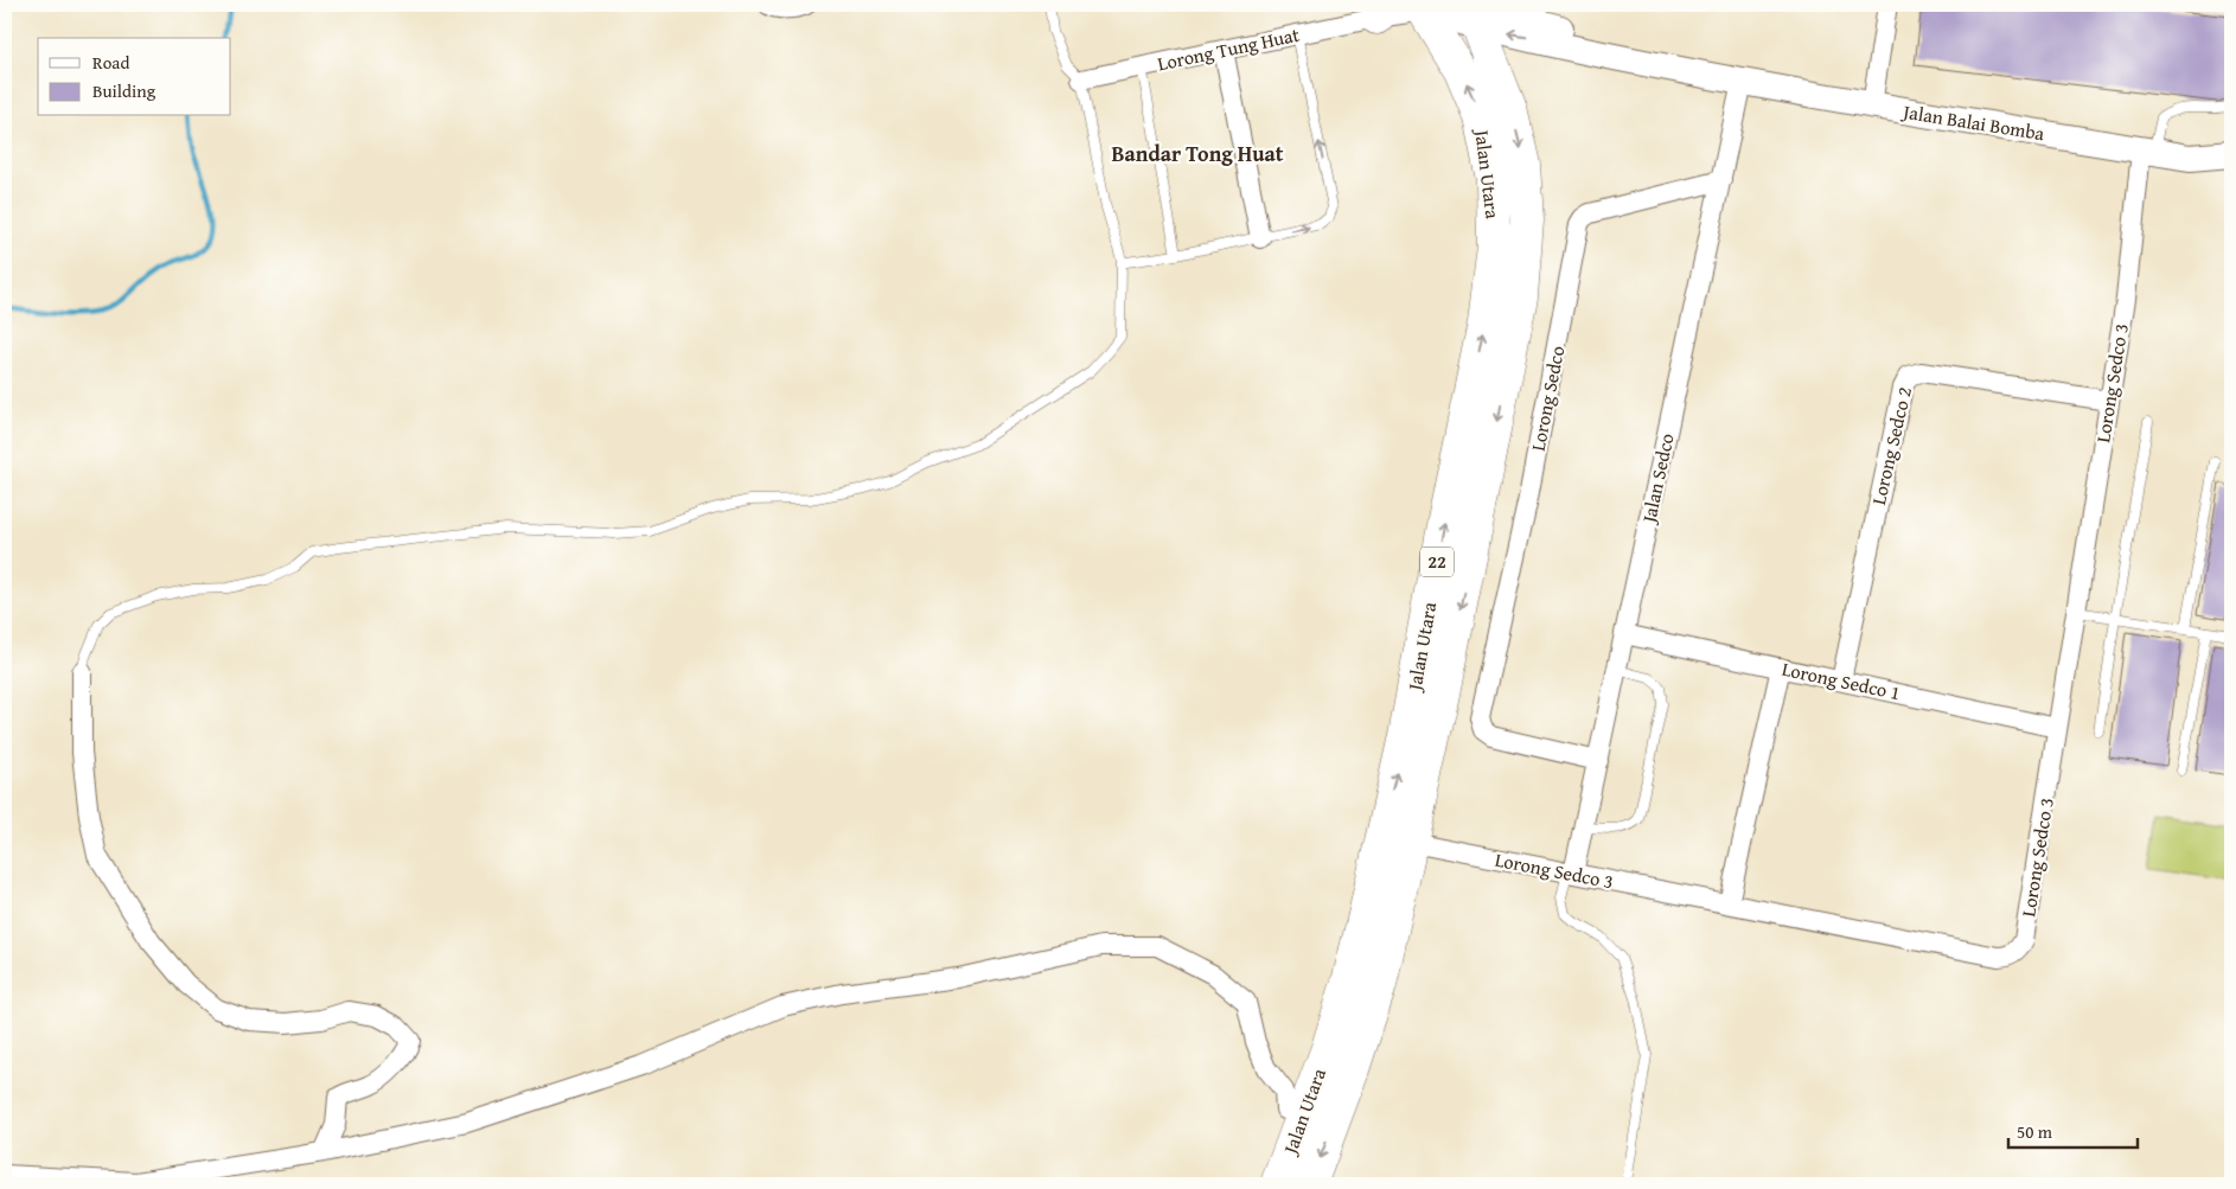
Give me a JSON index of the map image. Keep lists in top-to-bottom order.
{
  "streets": {
    "highway": ["Jalan Utara", "22"],
    "main road": ["Jalan Balai Bomba"],
    "street": [
      "Lorong Tung Huat",
      "Lorong Sedco 3",
      "Lorong Sedco",
      "Lorong Sedco 2",
      "Jalan Sedco",
      "Lorong Sedco 1"
    ]
  },
  "crossings": [
    ["Lorong Tung Huat", "Jalan Balai Bomba"],
    ["Lorong Tung Huat", "Jalan Utara"],
    ["Jalan Balai Bomba", "Jalan Utara"],
    ["Jalan Balai Bomba", "Lorong Sedco 3"],
    ["Jalan Balai Bomba", "Jalan Sedco"],
    ["Jalan Utara", "Lorong Sedco 3"],
    ["Lorong Sedco 3", "Lorong Sedco 2"],
    ["Lorong Sedco 3", "Jalan Sedco"],
    ["Lorong Sedco 3", "Lorong Sedco 1"],
    ["Lorong Sedco", "Jalan Sedco"],
    ["Lorong Sedco 2", "Lorong Sedco 1"],
    ["Jalan Sedco", "Lorong Sedco 1"]
  ],
  "districts": ["Bandar Tong Huat"],
  "legend": ["Road", "Building"],
  "scale_bar": "50 m"
}
